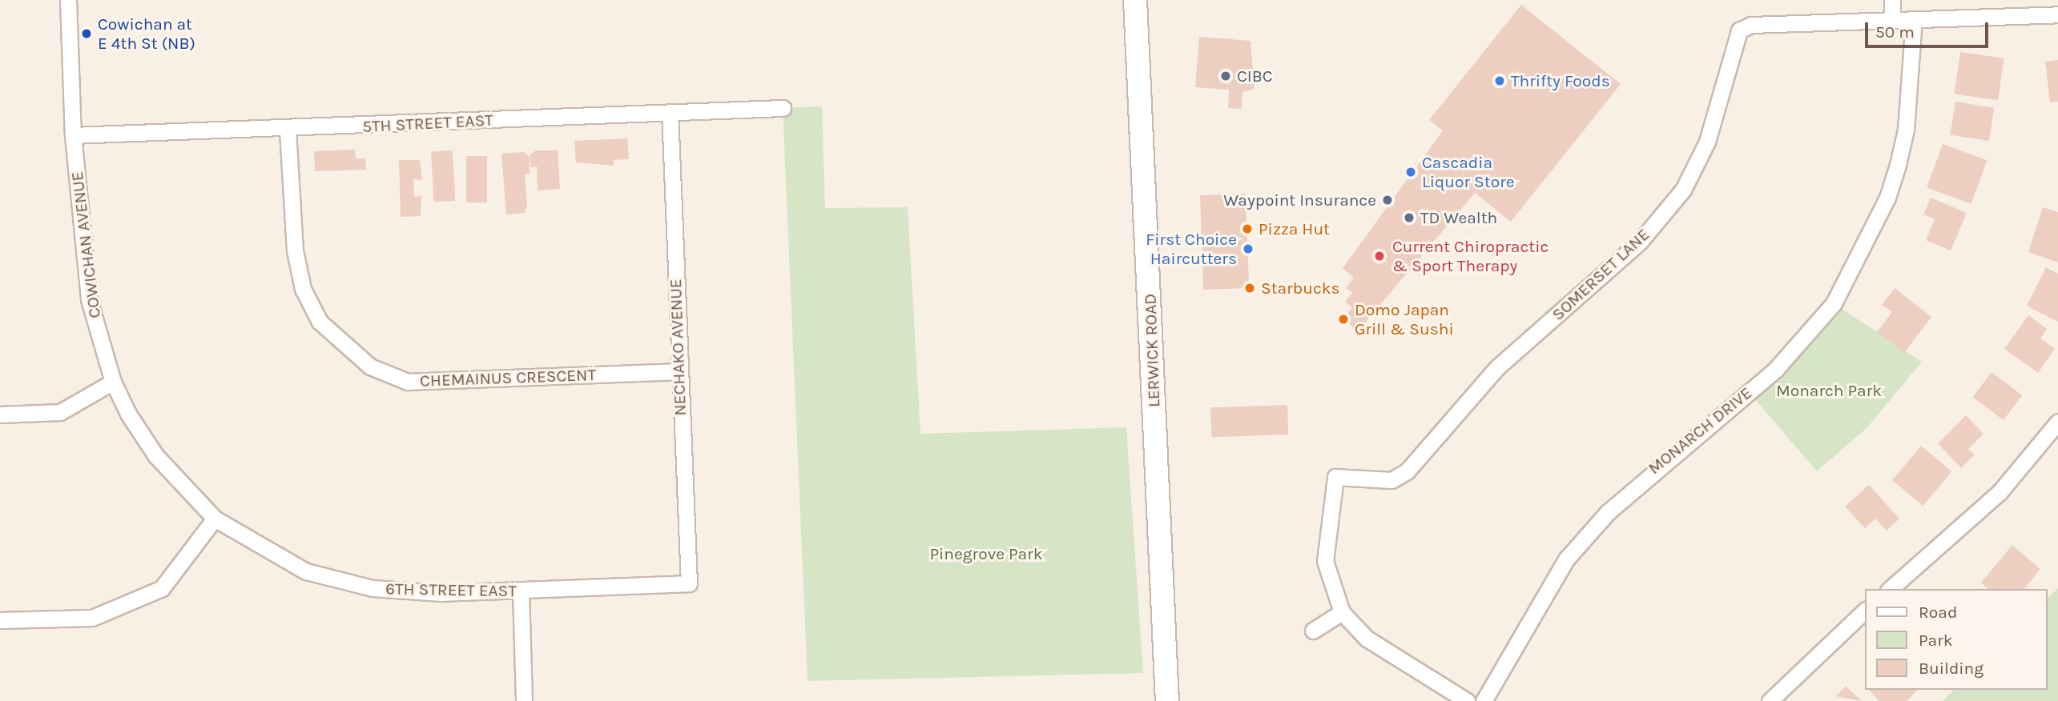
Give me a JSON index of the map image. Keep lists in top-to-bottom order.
{
  "streets": {
    "main road": ["LERWICK ROAD"],
    "street": [
      "5TH STREET EAST",
      "COWICHAN AVENUE",
      "SOMERSET LANE",
      "NECHAKO AVENUE",
      "CHEMAINUS CRESCENT",
      "MONARCH DRIVE",
      "6TH STREET EAST"
    ]
  },
  "crossings": [
    ["5TH STREET EAST", "COWICHAN AVENUE"],
    ["5TH STREET EAST", "NECHAKO AVENUE"],
    ["5TH STREET EAST", "CHEMAINUS CRESCENT"],
    ["COWICHAN AVENUE", "6TH STREET EAST"],
    ["NECHAKO AVENUE", "CHEMAINUS CRESCENT"],
    ["NECHAKO AVENUE", "6TH STREET EAST"]
  ],
  "parks": ["Monarch Park", "Pinegrove Park"],
  "places": [
    "Cowichan at E 4th St (NB)",
    "CIBC",
    "Thrifty Foods",
    "Cascadia Liquor Store",
    "Waypoint Insurance",
    "TD Wealth",
    "Pizza Hut",
    "First Choice Haircutters",
    "Current Chiropractic & Sport Therapy",
    "Starbucks",
    "Domo Japan Grill & Sushi"
  ],
  "legend": ["Road", "Park", "Building"],
  "scale_bar": "50 m"
}
